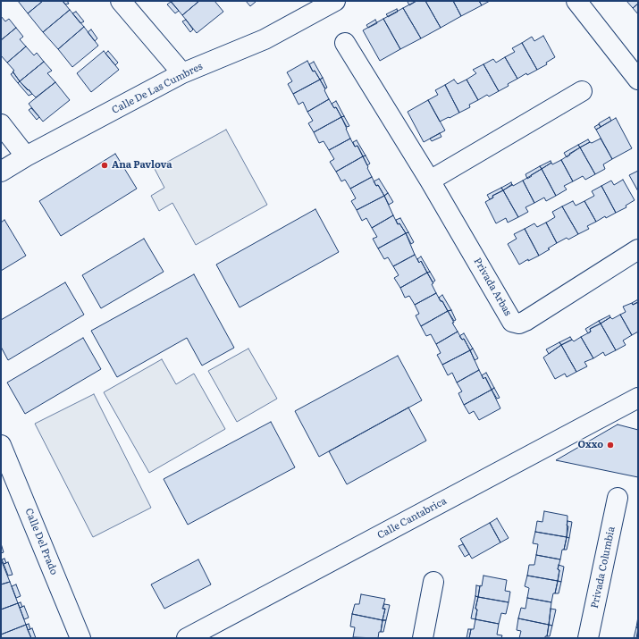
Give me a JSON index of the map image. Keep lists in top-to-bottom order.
{
  "streets": {
    "street": [
      "Calle De Las Cumbres",
      "Privada Arbas",
      "Calle Cantabrica",
      "Calle Del Prado",
      "Privada Columbia"
    ]
  },
  "places": ["Ana Pavlova", "Oxxo"]
}
